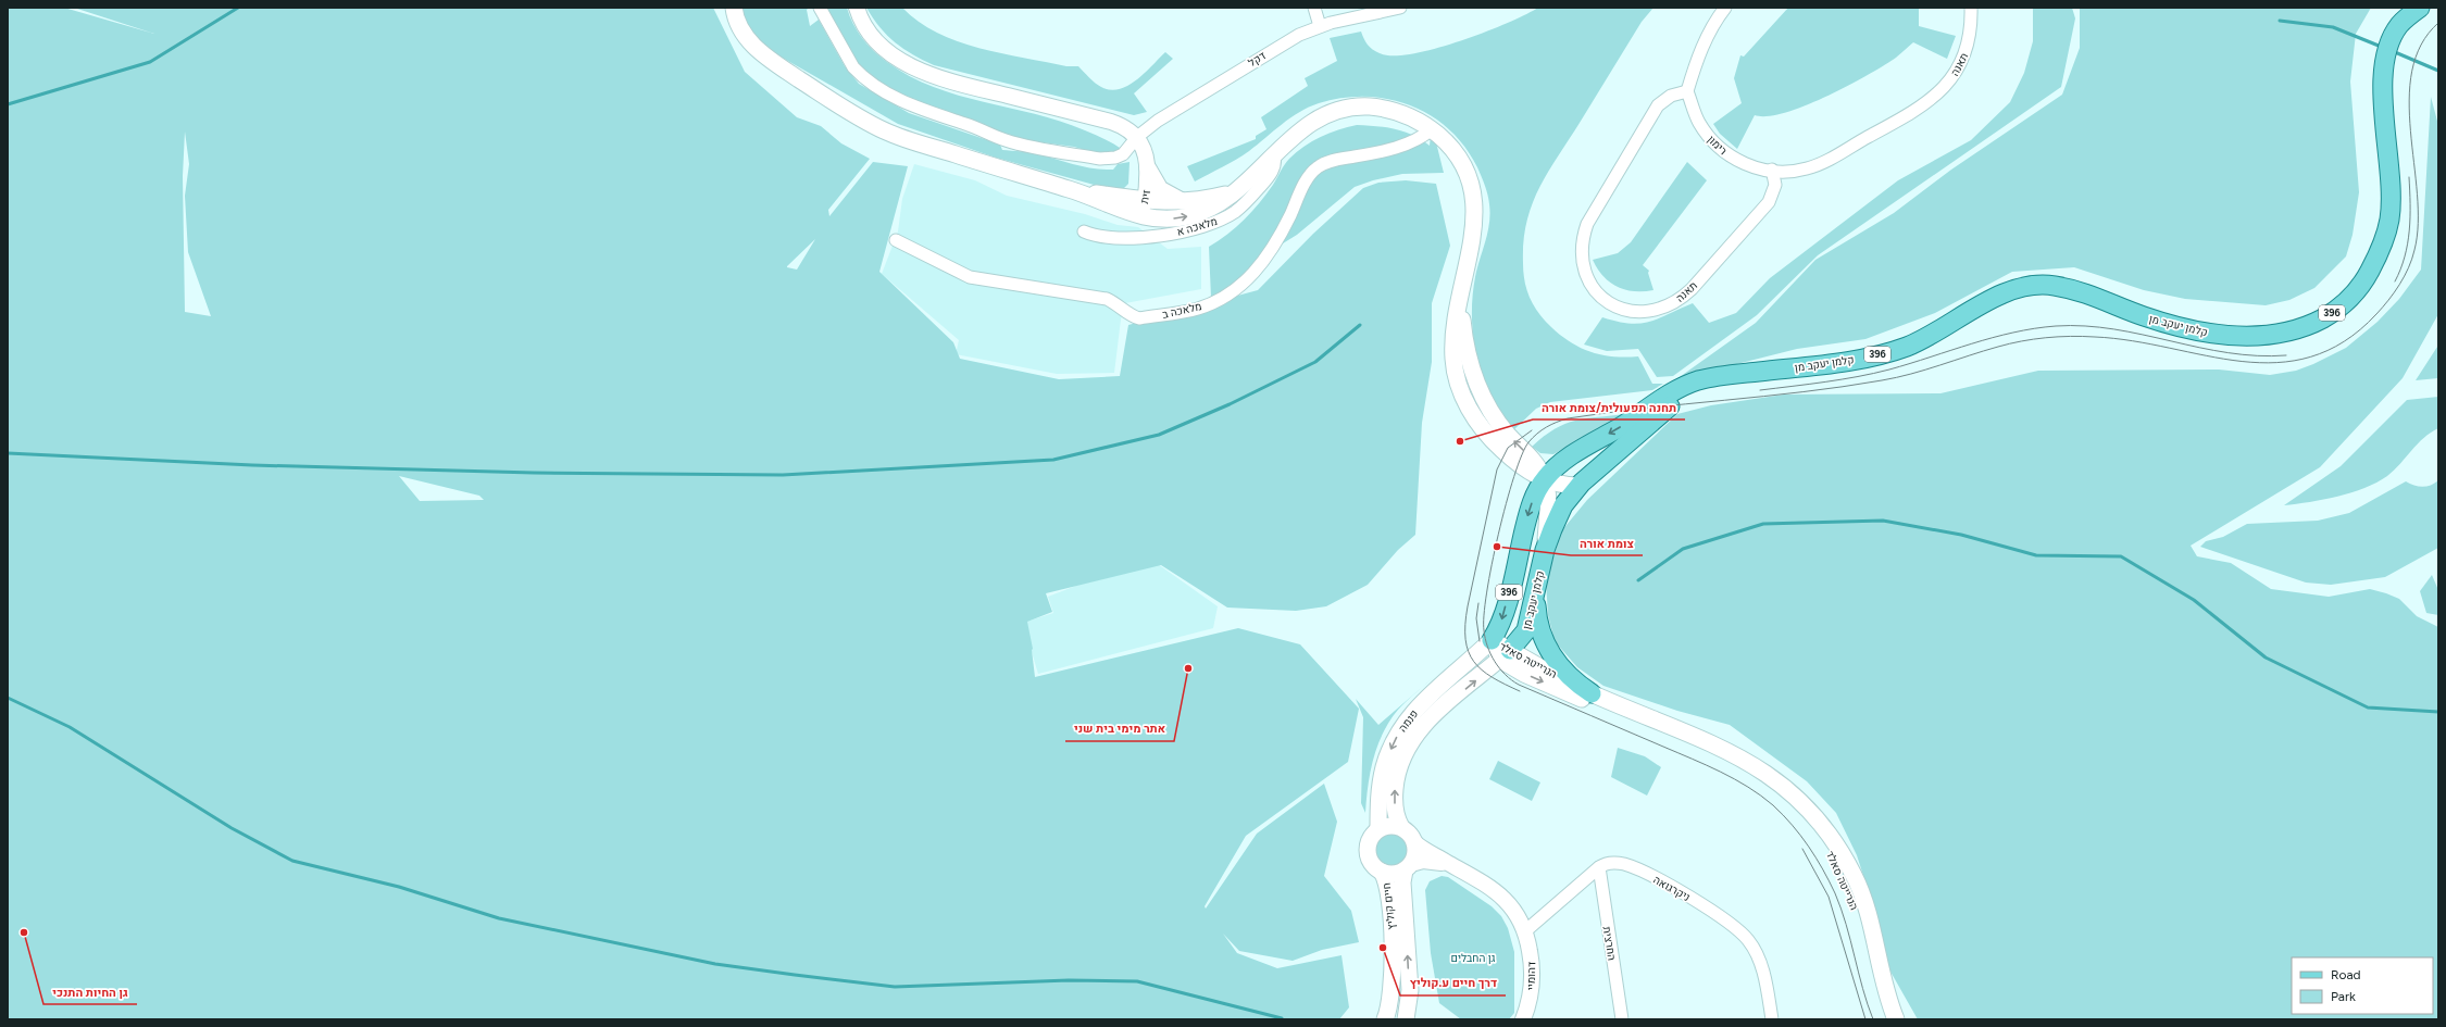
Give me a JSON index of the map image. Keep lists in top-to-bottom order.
{
  "streets": {
    "main road": [
      "396",
      "קלמן יעקב מן",
      "הנרייטה סאלד",
      "פנמה",
      "חיים קוליץ"
    ],
    "street": [
      "דקל",
      "תאנה",
      "רימון",
      "זית",
      "מלאכה א",
      "מלאכה ב",
      "ניקרגואה",
      "החרצית",
      "דהומיי"
    ]
  },
  "crossings": [
    ["דקל", "זית"],
    ["תאנה", "רימון"],
    ["קלמן יעקב מן", "הנרייטה סאלד"],
    ["קלמן יעקב מן", "פנמה"],
    ["הנרייטה סאלד", "פנמה"],
    ["פנמה", "חיים קוליץ"],
    ["ניקרגואה", "החרצית"]
  ],
  "parks": ["גן החבלים"],
  "places": [
    "תחנה תפעולית/צומת אורה",
    "צומת אורה",
    "אתר מימי בית שני",
    "גן החיות התנכי",
    "דרך חיים ע.קוליץ"
  ],
  "legend": ["Road", "Park"]
}
